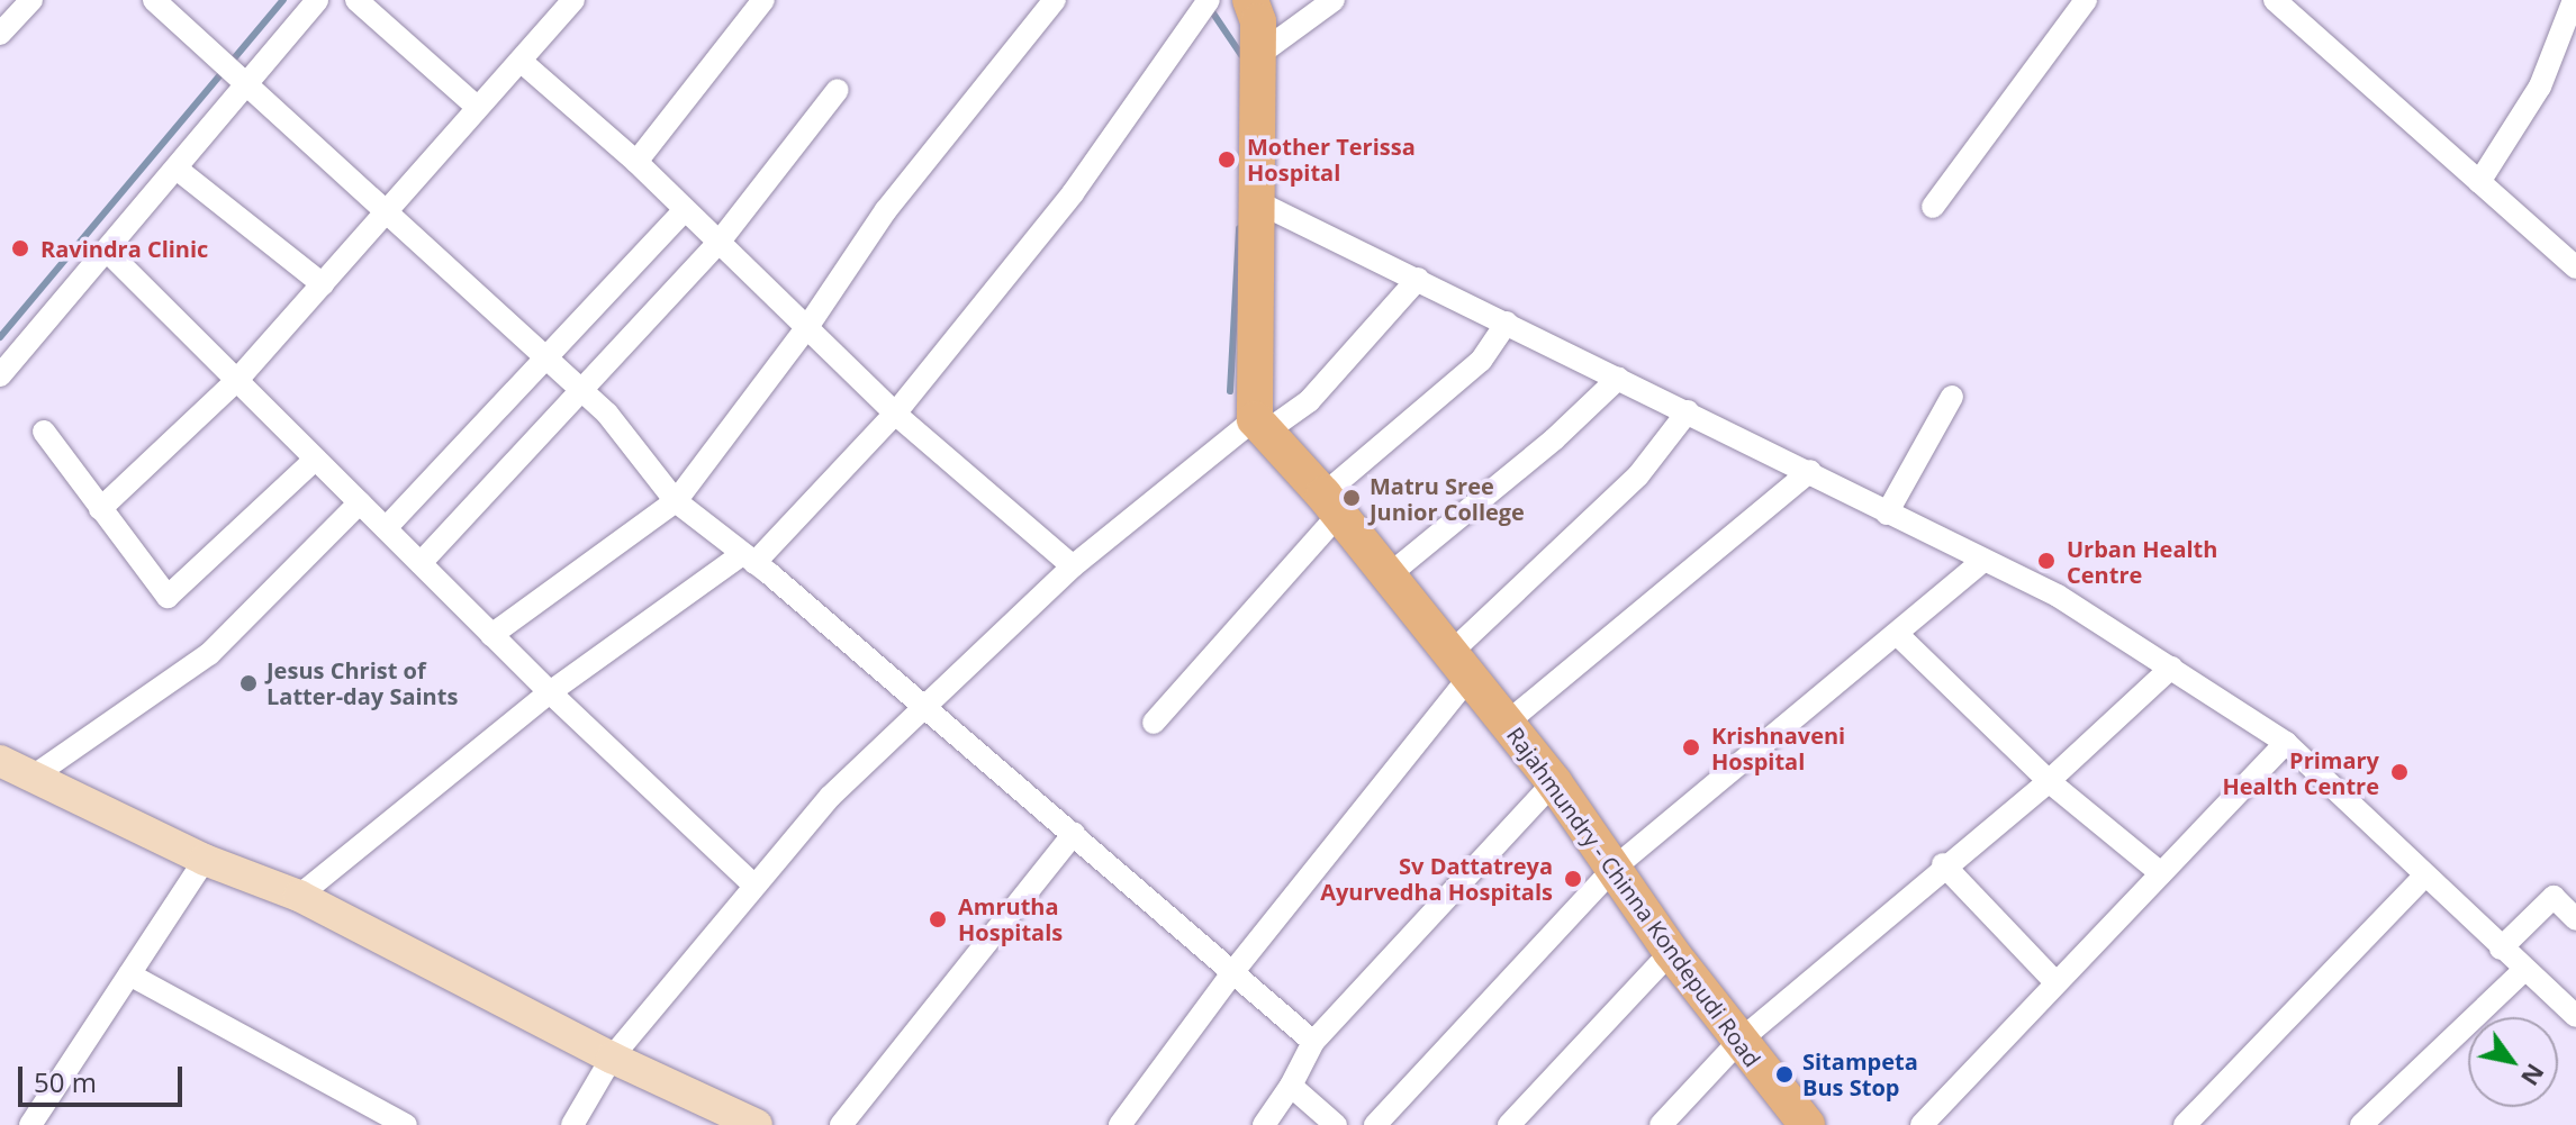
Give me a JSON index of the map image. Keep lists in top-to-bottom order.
{
  "streets": {
    "main road": ["Rajahmundry - Chinna Kondepudi Road"]
  },
  "places": [
    "Mother Terissa Hospital",
    "Ravindra Clinic",
    "Matru Sree Junior College",
    "Urban Health Centre",
    "Jesus Christ of Latter-day Saints",
    "Krishnaveni Hospital",
    "Primary Health Centre",
    "Sv Dattatreya Ayurvedha Hospitals",
    "Amrutha Hospitals",
    "Sitampeta Bus Stop"
  ],
  "scale_bar": "50 m",
  "north": "bottom right"
}
